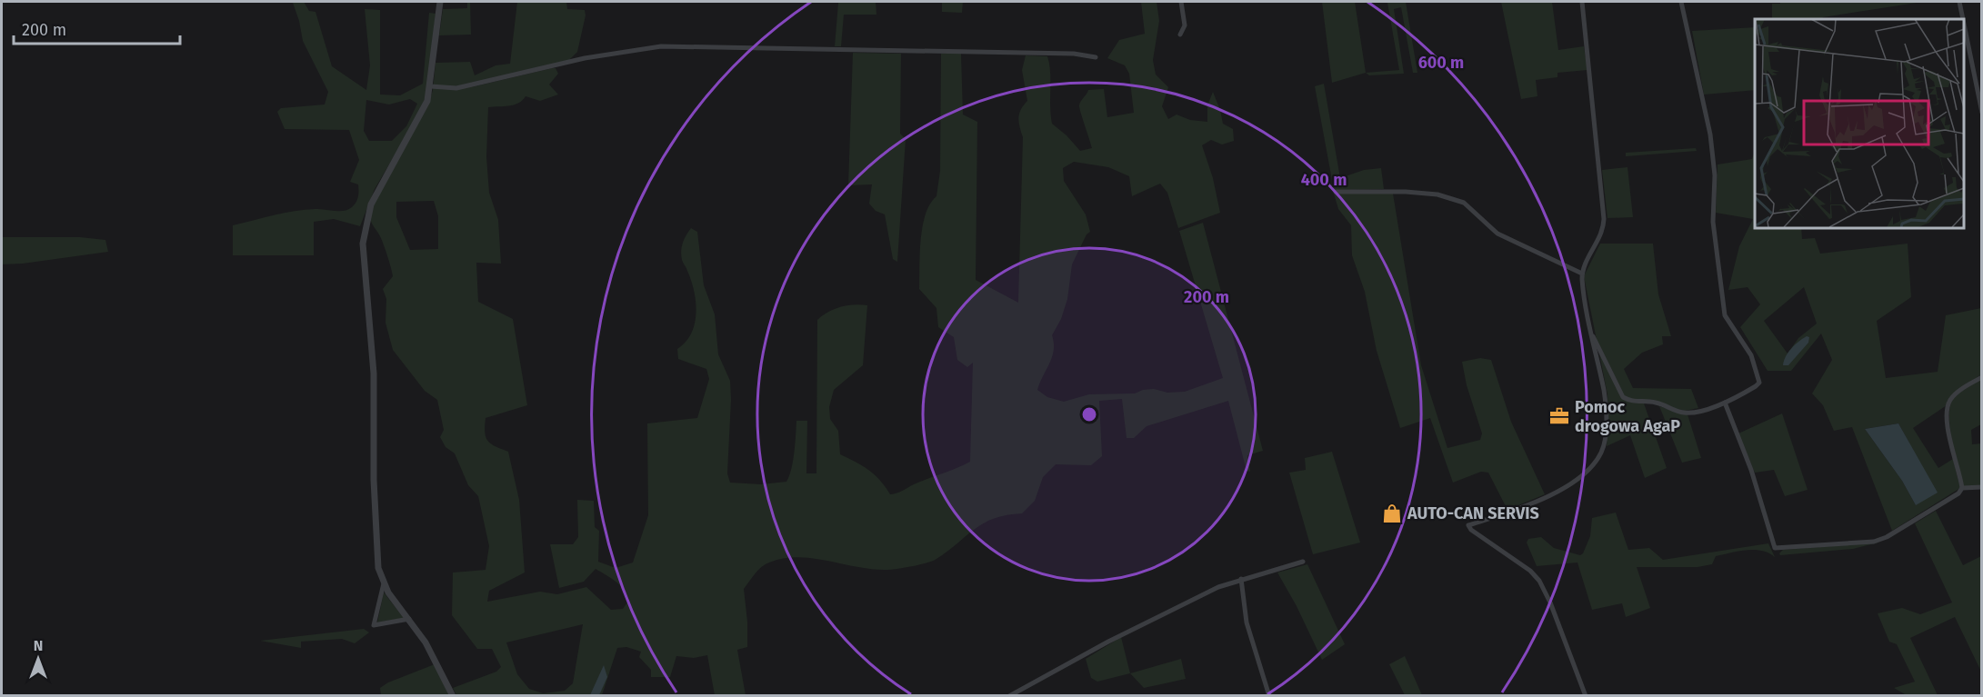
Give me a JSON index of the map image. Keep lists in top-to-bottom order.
{
  "places": {
    "office": ["Pomoc drogowa AgaP"],
    "shop": ["AUTO-CAN SERVIS"]
  },
  "scale_bar": "200 m",
  "north": "top",
  "rings": ["600 m", "400 m", "200 m"]
}
